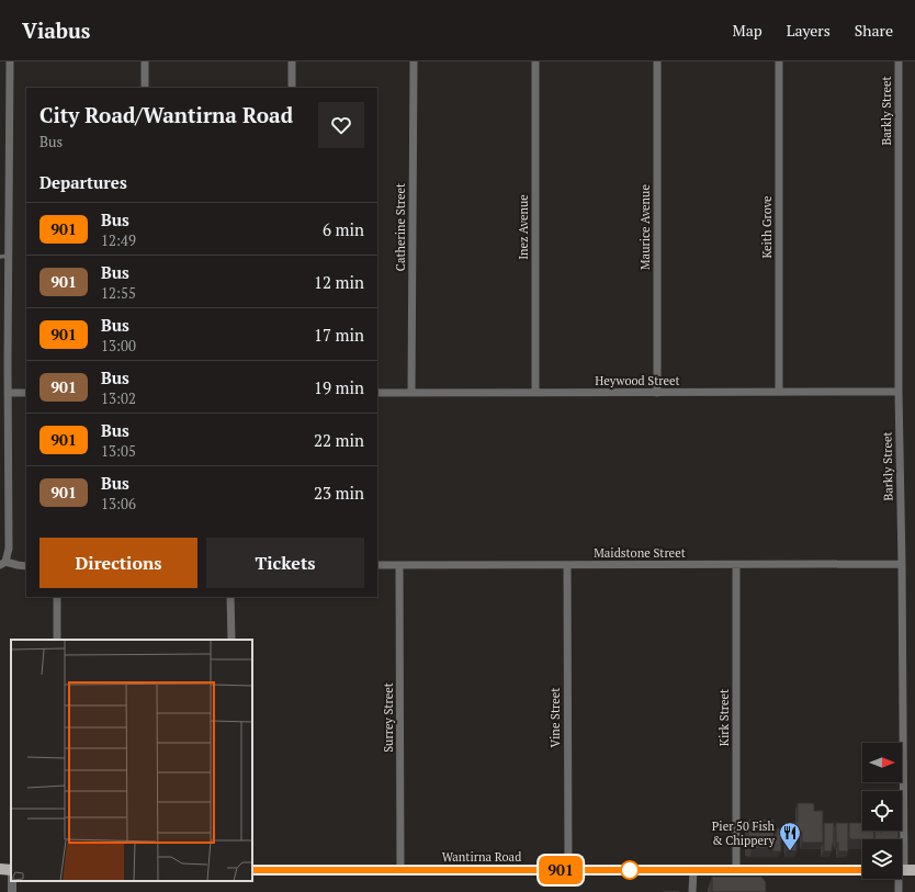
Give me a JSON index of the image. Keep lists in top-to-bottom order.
{
  "streets": {
    "main road": ["Wantirna Road"],
    "street": [
      "Barkly Street",
      "Catherine Street",
      "Inez Avenue",
      "Maurice Avenue",
      "Keith Grove",
      "Heywood Street",
      "Maidstone Street",
      "Surrey Street",
      "Vine Street",
      "Kirk Street"
    ]
  },
  "crossings": [
    ["Barkly Street", "Heywood Street"],
    ["Barkly Street", "Maidstone Street"],
    ["Catherine Street", "Heywood Street"],
    ["Inez Avenue", "Heywood Street"],
    ["Maurice Avenue", "Heywood Street"],
    ["Keith Grove", "Heywood Street"],
    ["Maidstone Street", "Surrey Street"],
    ["Maidstone Street", "Vine Street"],
    ["Maidstone Street", "Kirk Street"],
    ["Surrey Street", "Wantirna Road"],
    ["Vine Street", "Wantirna Road"],
    ["Kirk Street", "Wantirna Road"]
  ],
  "places": {
    "restaurant": ["Pier 50 Fish & Chippery"]
  },
  "lines": ["bus line 901"],
  "north": "right",
  "page": {
    "header": "Viabus",
    "nav": ["Map", "Layers", "Share"],
    "on_map": "901",
    "heading": [
      ["City Road/Wantirna Road", "Bus"],
      "Departures"
    ],
    "list": [
      {
        "mark": "901",
        "name": "Bus",
        "note": "12:49",
        "value": "6 min"
      },
      {
        "mark": "901",
        "name": "Bus",
        "note": "12:55",
        "value": "12 min"
      },
      {
        "mark": "901",
        "name": "Bus",
        "note": "13:00",
        "value": "17 min"
      },
      {
        "mark": "901",
        "name": "Bus",
        "note": "13:02",
        "value": "19 min"
      },
      {
        "mark": "901",
        "name": "Bus",
        "note": "13:05",
        "value": "22 min"
      },
      {
        "mark": "901",
        "name": "Bus",
        "note": "13:06",
        "value": "23 min"
      }
    ],
    "buttons": ["Directions", "Tickets"]
  }
}
